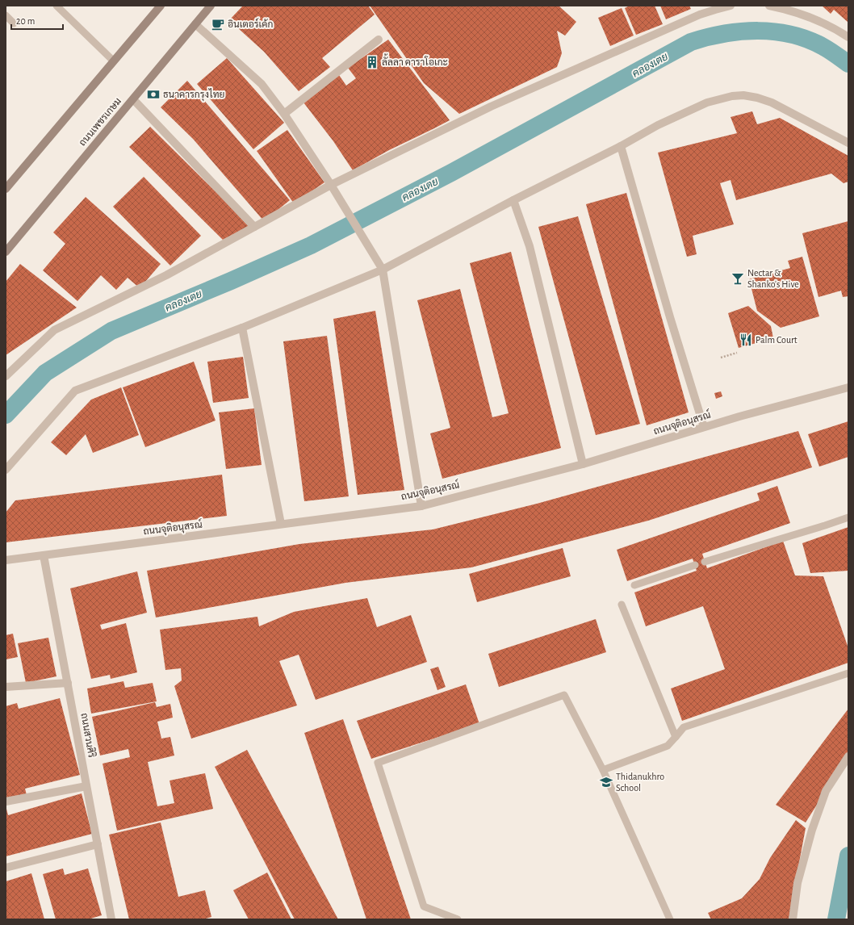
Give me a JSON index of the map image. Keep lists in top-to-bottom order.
{
  "streets": {
    "main road": ["ถนนเพชรเกษม"],
    "street": ["ถนนจุติอนุสรณ์", "ถนนสวนศิริ"]
  },
  "crossings": [
    ["ถนนจุติอนุสรณ์", "ถนนสวนศิริ"]
  ],
  "water": ["คลองเตย"],
  "places": {
    "cafe": ["อินเตอร์เค้ก"],
    "building": ["ลั้ลลา คาราโอเกะ"],
    "bank": ["ธนาคารกรุงไทย"],
    "bar": ["Nectar & Shanko's Hive"],
    "restaurant": ["Palm Court"],
    "school or university": ["Thidanukhro School"]
  },
  "scale_bar": "20 m"
}
